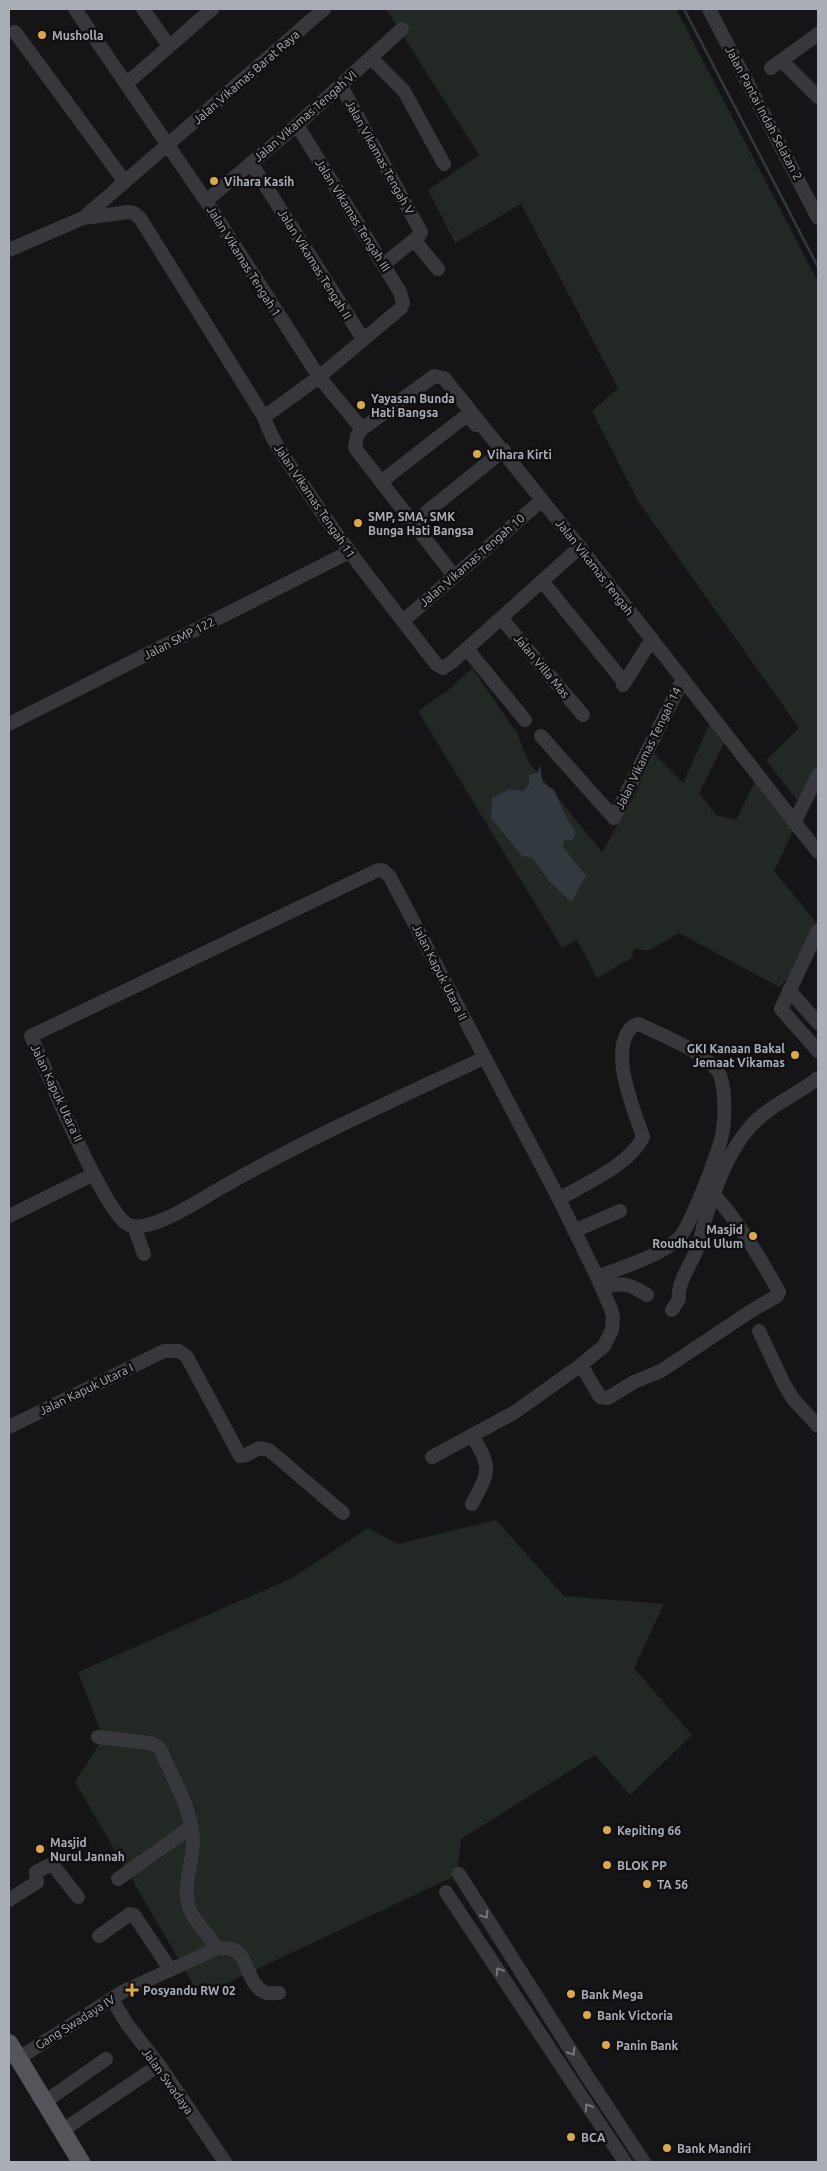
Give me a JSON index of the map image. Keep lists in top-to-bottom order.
{
  "streets": {
    "street": [
      "Jalan Vikamas Barat Raya",
      "Jalan Pantai Indah Selatan 2",
      "Jalan Vikamas Tengah VI",
      "Jalan Vikamas Tengah V",
      "Jalan Vikamas Tengah III",
      "Jalan Vikamas Tengah 1",
      "Jalan Vikamas Tengah II",
      "Jalan Vikamas Tengah 11",
      "Jalan Vikamas Tengah 10",
      "Jalan Vikamas Tengah",
      "Jalan SMP 122",
      "Jalan Villa Mas",
      "Jalan Vikamas Tengah 14",
      "Jalan Kapuk Utara II",
      "Jalan Kapuk Utara I",
      "Gang Swadaya IV",
      "Jalan Swadaya"
    ]
  },
  "crossings": [
    ["Jalan Vikamas Barat Raya", "Jalan Vikamas Tengah 1"],
    ["Jalan Vikamas Barat Raya", "Jalan Vikamas Tengah 11"],
    ["Jalan Vikamas Tengah VI", "Jalan Vikamas Tengah V"],
    ["Jalan Vikamas Tengah VI", "Jalan Vikamas Tengah III"],
    ["Jalan Vikamas Tengah VI", "Jalan Vikamas Tengah 1"],
    ["Jalan Vikamas Tengah VI", "Jalan Vikamas Tengah II"],
    ["Jalan Vikamas Tengah III", "Jalan Vikamas Tengah II"],
    ["Jalan Vikamas Tengah 1", "Jalan Vikamas Tengah"],
    ["Jalan Vikamas Tengah 11", "Jalan Vikamas Tengah 10"],
    ["Jalan Vikamas Tengah 11", "Jalan Vikamas Tengah"],
    ["Jalan Vikamas Tengah 11", "Jalan SMP 122"],
    ["Jalan Vikamas Tengah 11", "Jalan Villa Mas"],
    ["Jalan Vikamas Tengah 10", "Jalan Vikamas Tengah"],
    ["Jalan Vikamas Tengah", "Jalan Vikamas Tengah 14"],
    ["Gang Swadaya IV", "Jalan Swadaya"]
  ],
  "places": {
    "other": [
      "Musholla",
      "Vihara Kasih",
      "Yayasan Bunda Hati Bangsa",
      "Vihara Kirti",
      "SMP, SMA, SMK Bunga Hati Bangsa",
      "GKI Kanaan Bakal Jemaat Vikamas",
      "Masjid Roudhatul Ulum",
      "Kepiting 66",
      "Masjid Nurul Jannah",
      "BLOK PP",
      "TA 56",
      "Bank Mega",
      "Bank Victoria",
      "Panin Bank",
      "BCA",
      "Bank Mandiri"
    ],
    "health": ["Posyandu RW 02"]
  }
}
